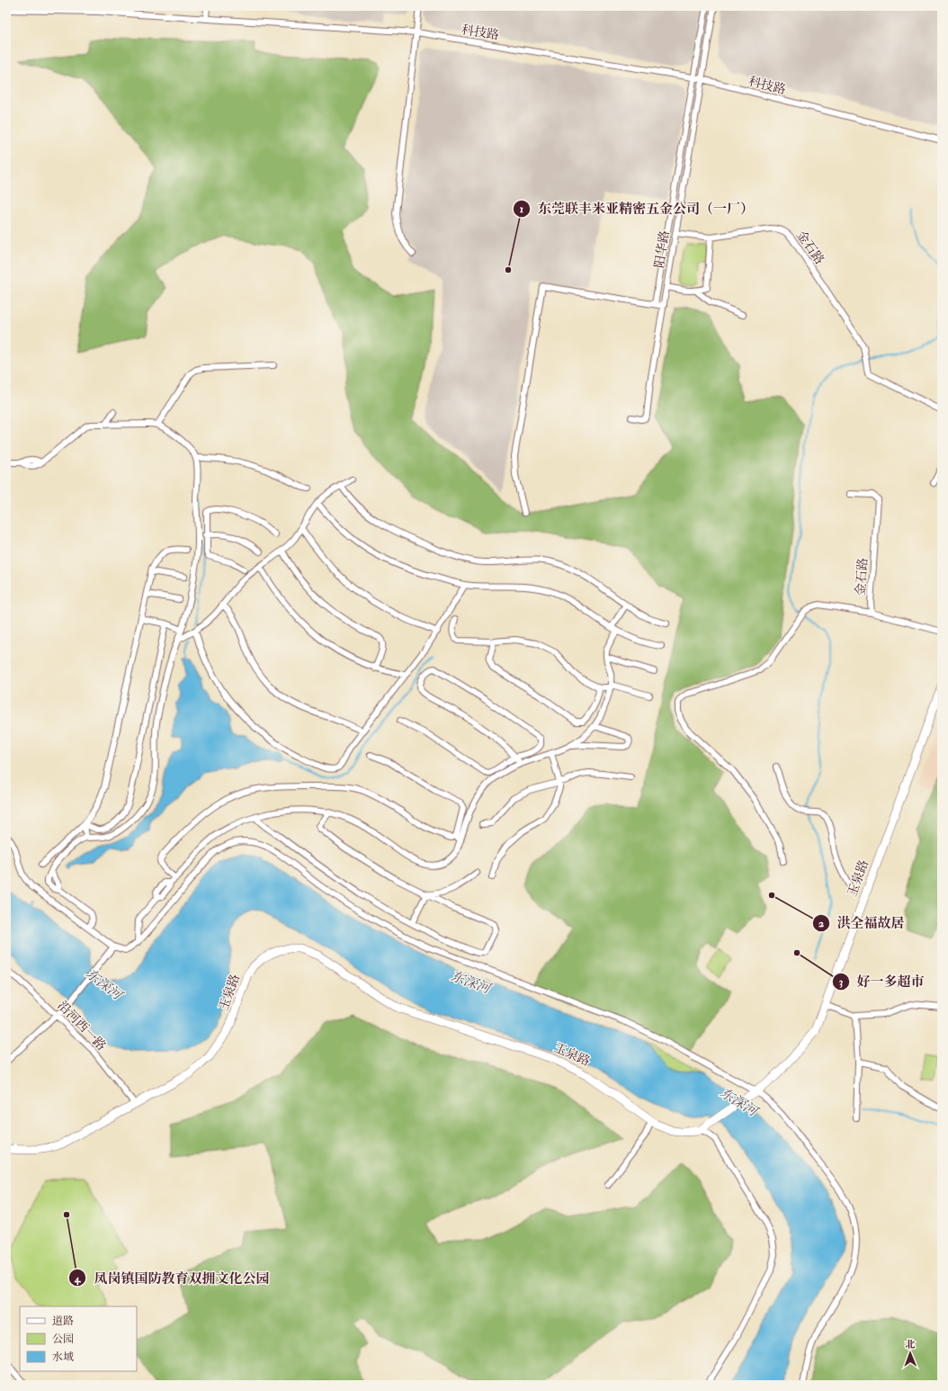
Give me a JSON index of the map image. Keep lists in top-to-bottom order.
{
  "streets": {
    "street": [
      "科技路",
      "金石路",
      "阳华路",
      "玉泉路",
      "沿河西一路"
    ]
  },
  "crossings": [
    ["科技路", "阳华路"],
    ["金石路", "阳华路"],
    ["玉泉路", "沿河西一路"]
  ],
  "water": ["东深河"],
  "places": [
    "东莞联丰米亚精密五金公司（一厂）",
    "洪全福故居",
    "好一多超市",
    "凤岗镇国防教育双拥文化公园"
  ],
  "legend": ["道路", "公园", "水域"],
  "north": "top"
}
